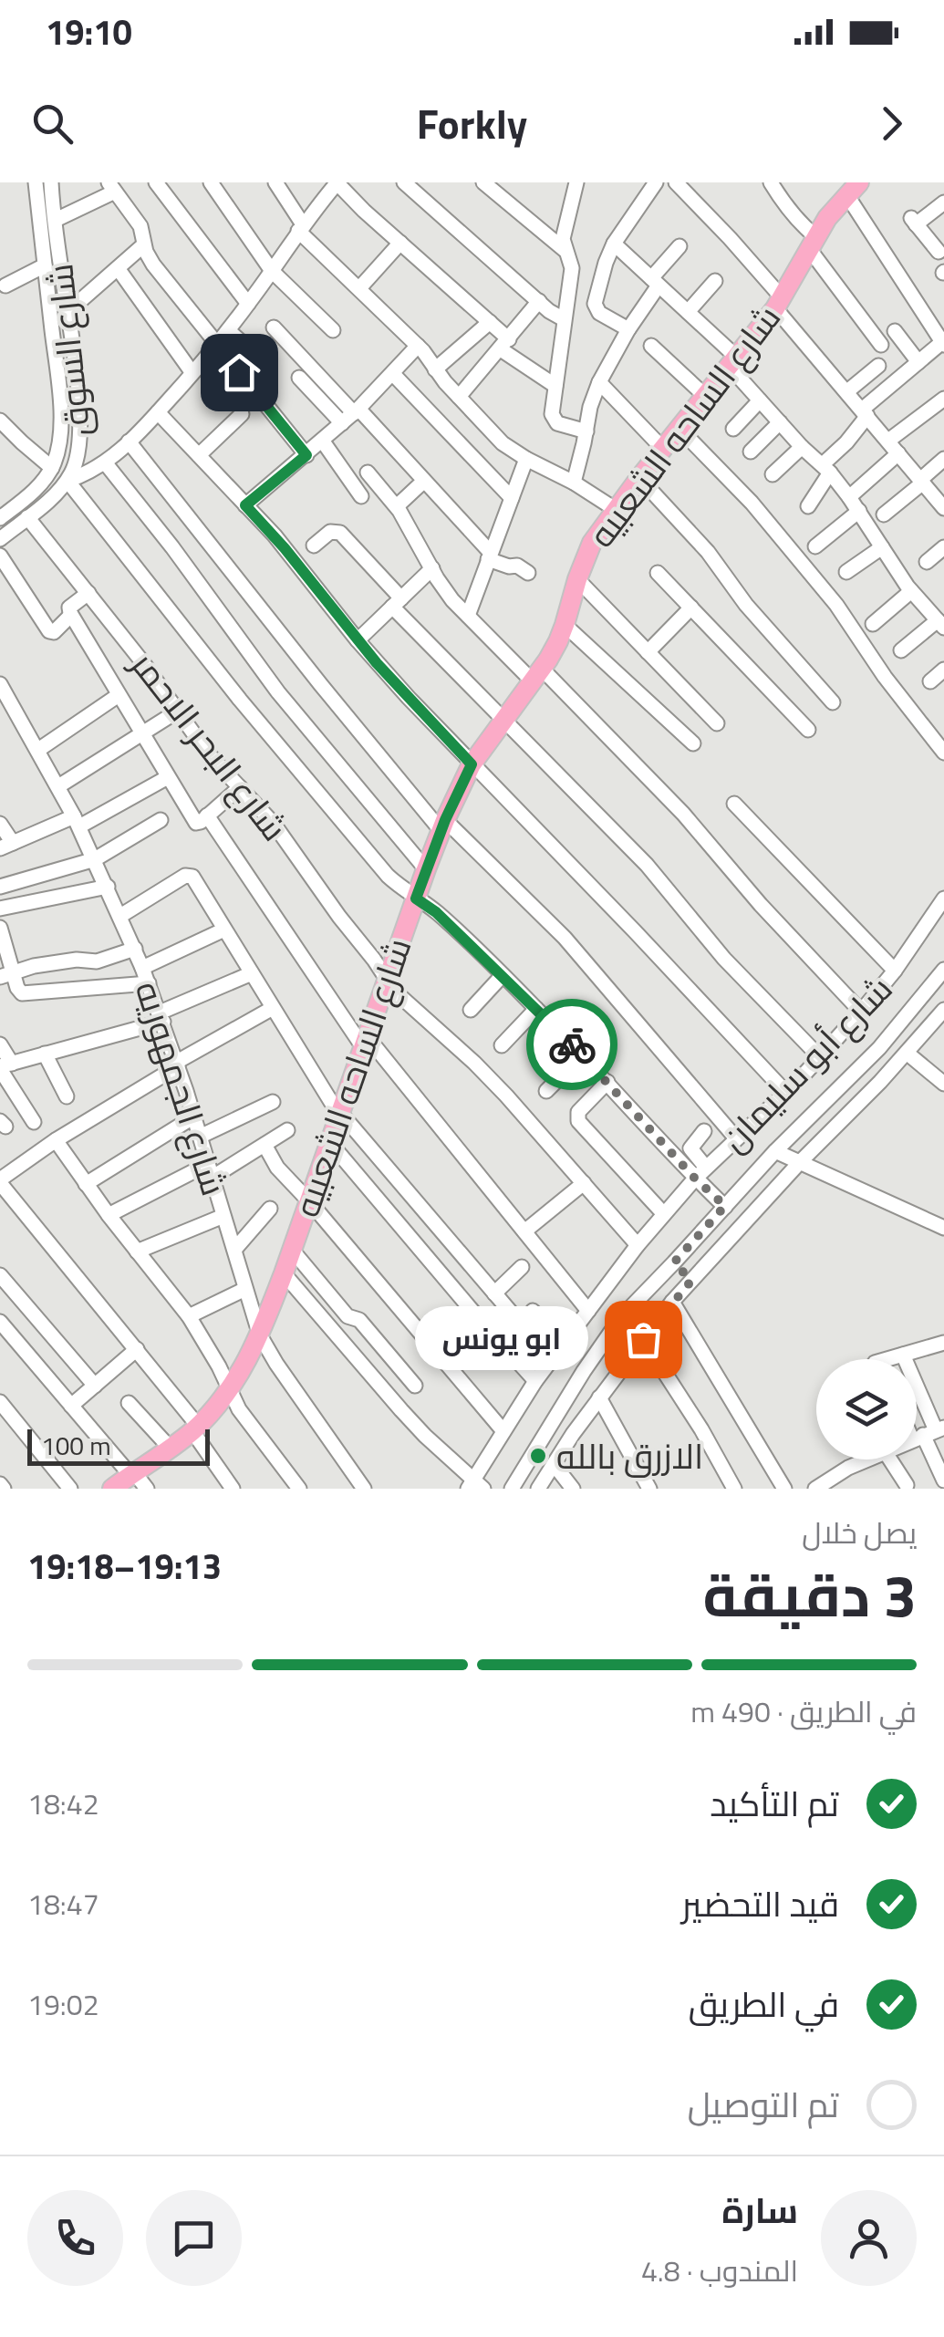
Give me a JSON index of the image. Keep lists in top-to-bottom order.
{
  "streets": {
    "main road": ["شارع الساحه الشعبيه"],
    "street": [
      "شارع السوق",
      "شارع البحر الاحمر",
      "شارع أبو سليمان",
      "شارع الجمهوريه"
    ]
  },
  "crossings": [
    ["شارع السوق", "شارع البحر الاحمر"],
    ["شارع الساحه الشعبيه", "شارع البحر الاحمر"],
    ["شارع الساحه الشعبيه", "شارع الجمهوريه"],
    ["شارع البحر الاحمر", "شارع أبو سليمان"]
  ],
  "places": ["ابو يونس", "الازرق بالله"],
  "scale_bar": "100 m",
  "page": {
    "status": "19:10",
    "header": "Forkly",
    "bubble": "ابو يونس",
    "scale": "100 m",
    "heading": ["3 دقيقة", "يصل خلال", "19:13–19:18"],
    "panel": ["سارة", "المندوب · 4.8"],
    "bar": "في الطريق · 490 m",
    "list": [
      ["تم التأكيد", "18:42"],
      ["قيد التحضير", "18:47"],
      ["في الطريق", "19:02"],
      "تم التوصيل"
    ]
  }
}
